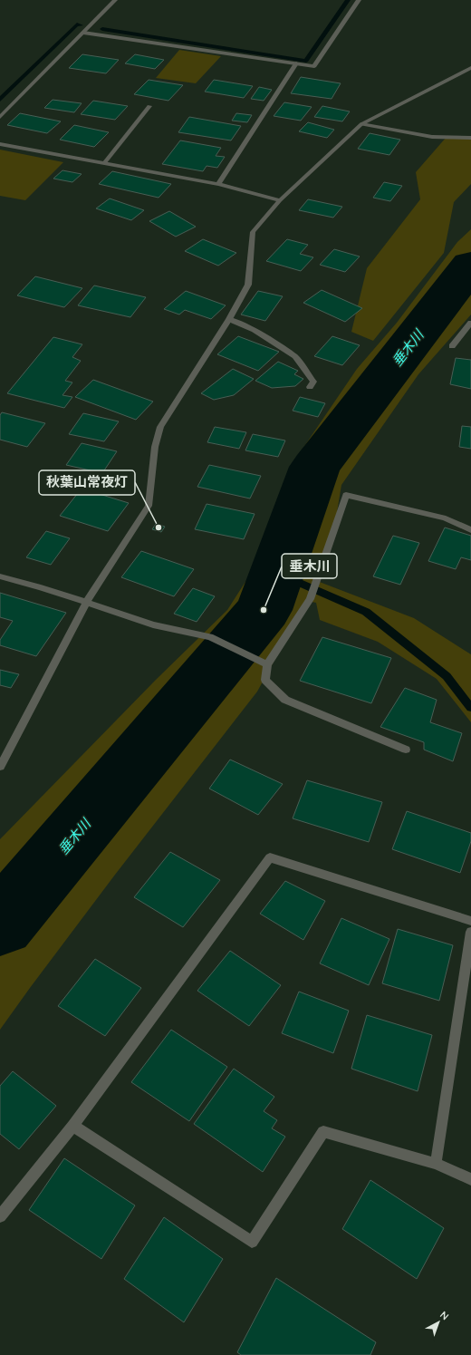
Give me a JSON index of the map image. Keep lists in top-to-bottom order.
{
  "water": ["垂木川"],
  "places": ["秋葉山常夜灯", "垂木川"],
  "north": "top right"
}
